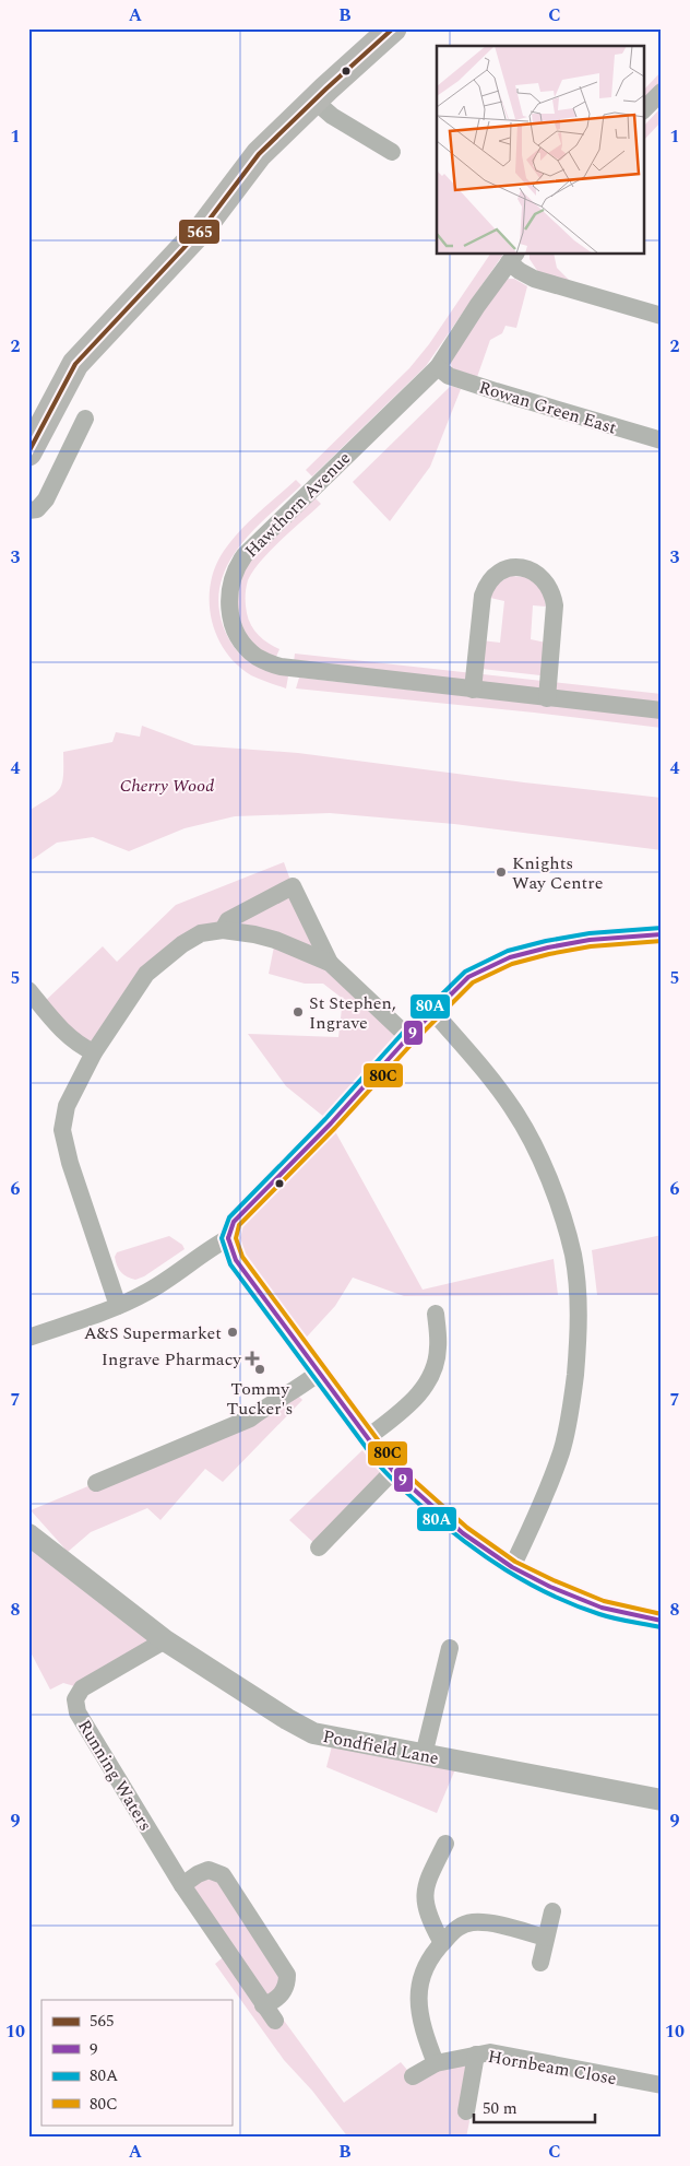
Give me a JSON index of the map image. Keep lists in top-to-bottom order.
{
  "streets": {
    "street": [
      "Rowan Green East",
      "Hawthorn Avenue",
      "Pondfield Lane",
      "Running Waters",
      "Hornbeam Close"
    ]
  },
  "crossings": [
    ["Rowan Green East", "Hawthorn Avenue"],
    ["Pondfield Lane", "Running Waters"]
  ],
  "parks": ["Cherry Wood"],
  "places": {
    "other": [
      "Knights Way Centre",
      "St Stephen, Ingrave",
      "A&S Supermarket",
      "Tommy Tucker's"
    ],
    "health": ["Ingrave Pharmacy"]
  },
  "lines": [
    "transit line 565",
    "transit line 80A",
    "transit line 9",
    "transit line 80C"
  ],
  "legend": [
    "565",
    "9",
    "80A",
    "80C"
  ],
  "scale_bar": "50 m",
  "grid": {
    "columns": ["A", "B", "C"],
    "rows": [
      "1",
      "2",
      "3",
      "4",
      "5",
      "6",
      "7",
      "8",
      "9",
      "10"
    ]
  }
}
